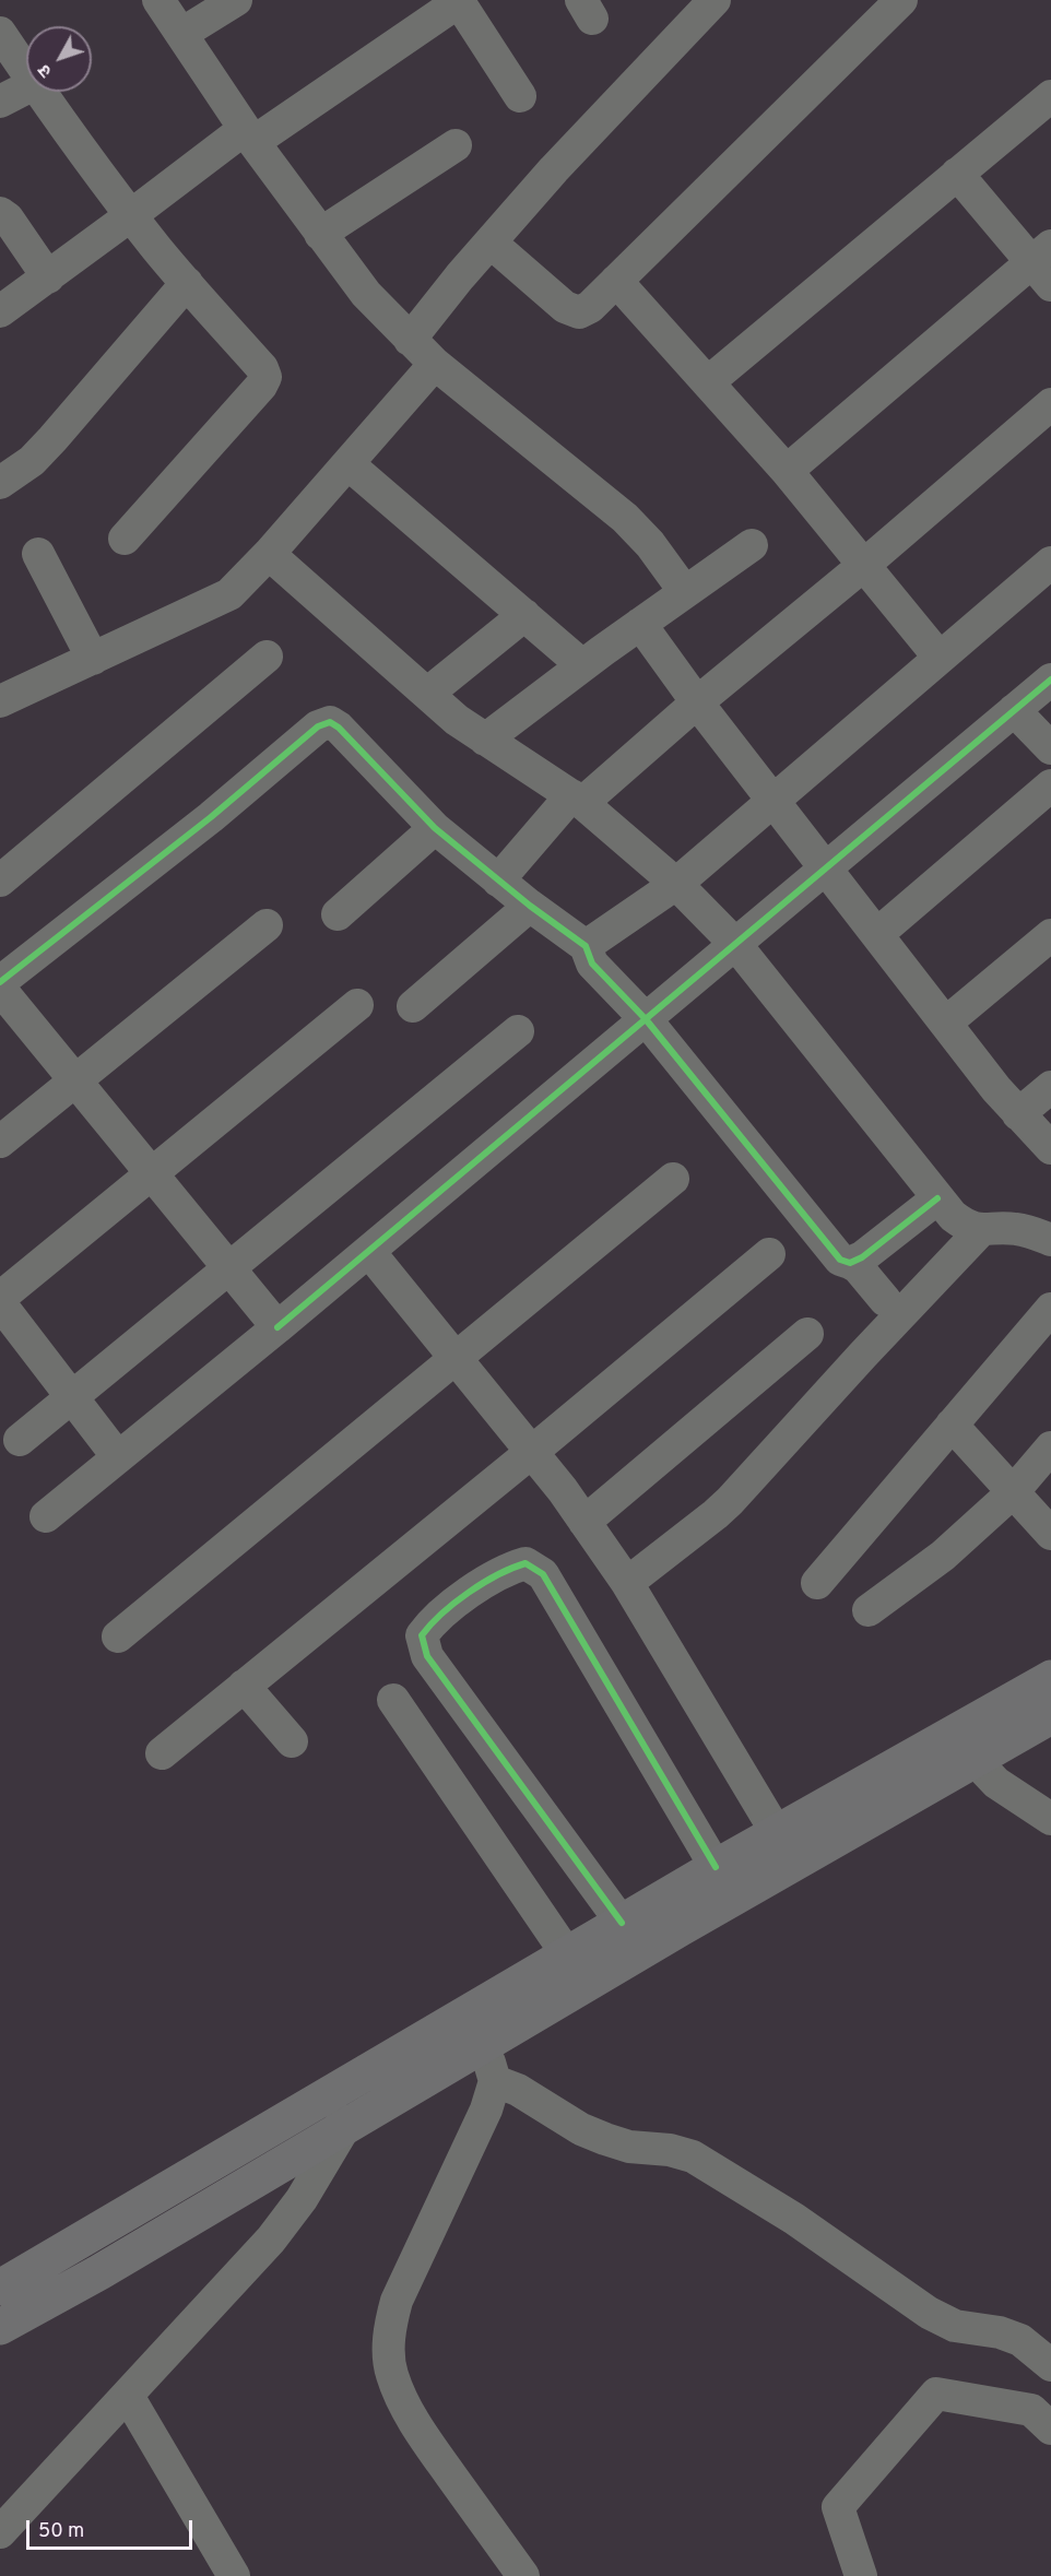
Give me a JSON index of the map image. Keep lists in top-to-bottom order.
{
  "scale_bar": "50 m",
  "north": "bottom left"
}
